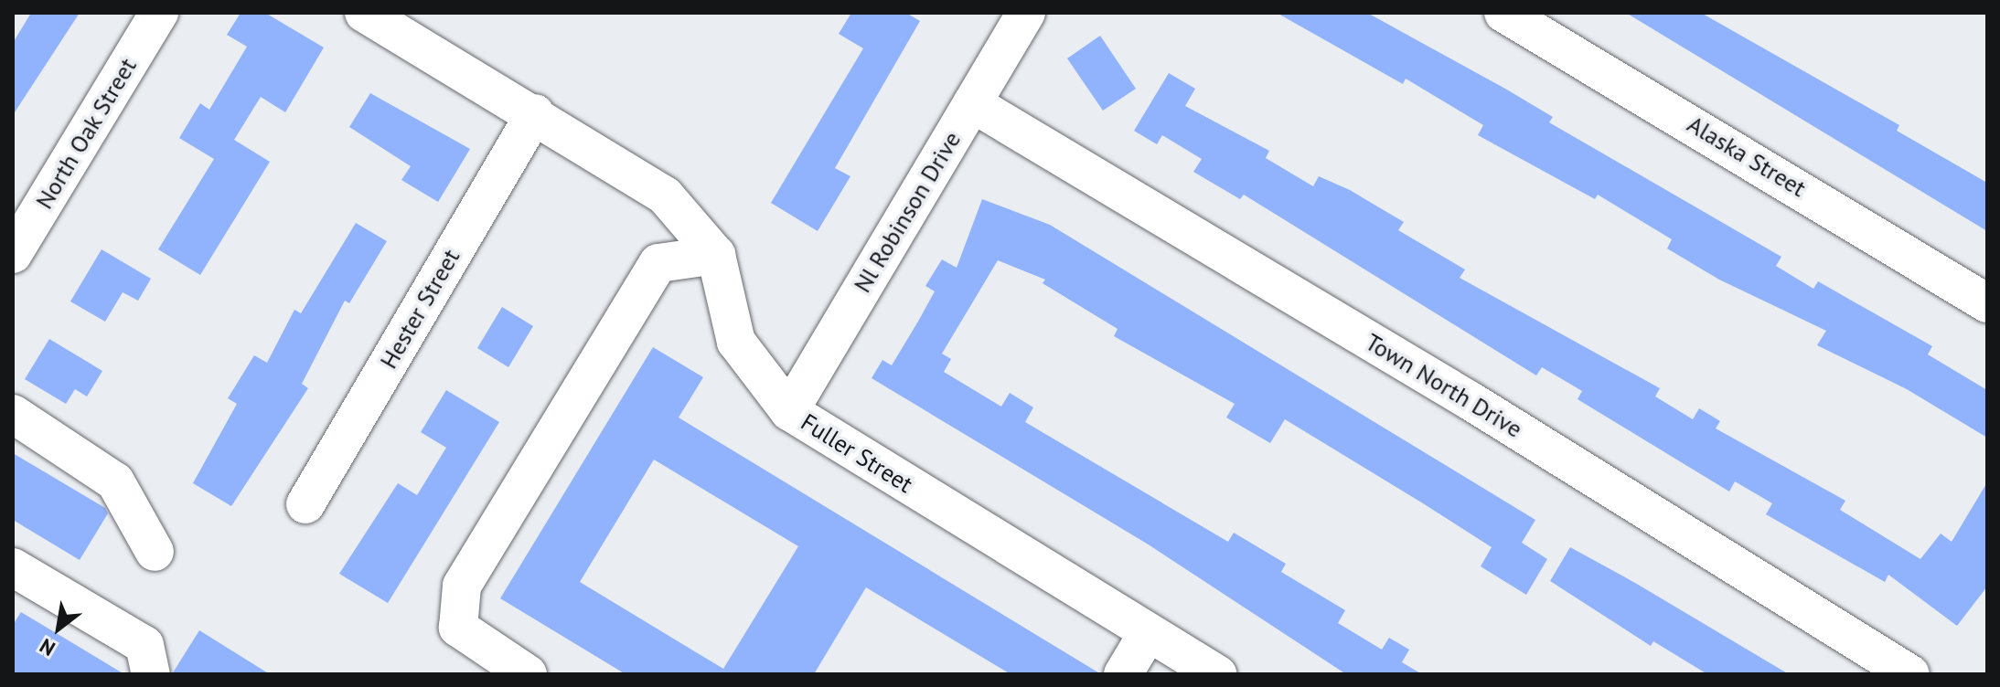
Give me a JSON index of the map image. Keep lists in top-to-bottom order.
{
  "streets": {
    "street": [
      "North Oak Street",
      "Alaska Street",
      "Nl Robinson Drive",
      "Hester Street",
      "Town North Drive",
      "Fuller Street"
    ]
  },
  "crossings": [
    ["Nl Robinson Drive", "Town North Drive"],
    ["Nl Robinson Drive", "Fuller Street"],
    ["Hester Street", "Fuller Street"]
  ],
  "north": "bottom left"
}
